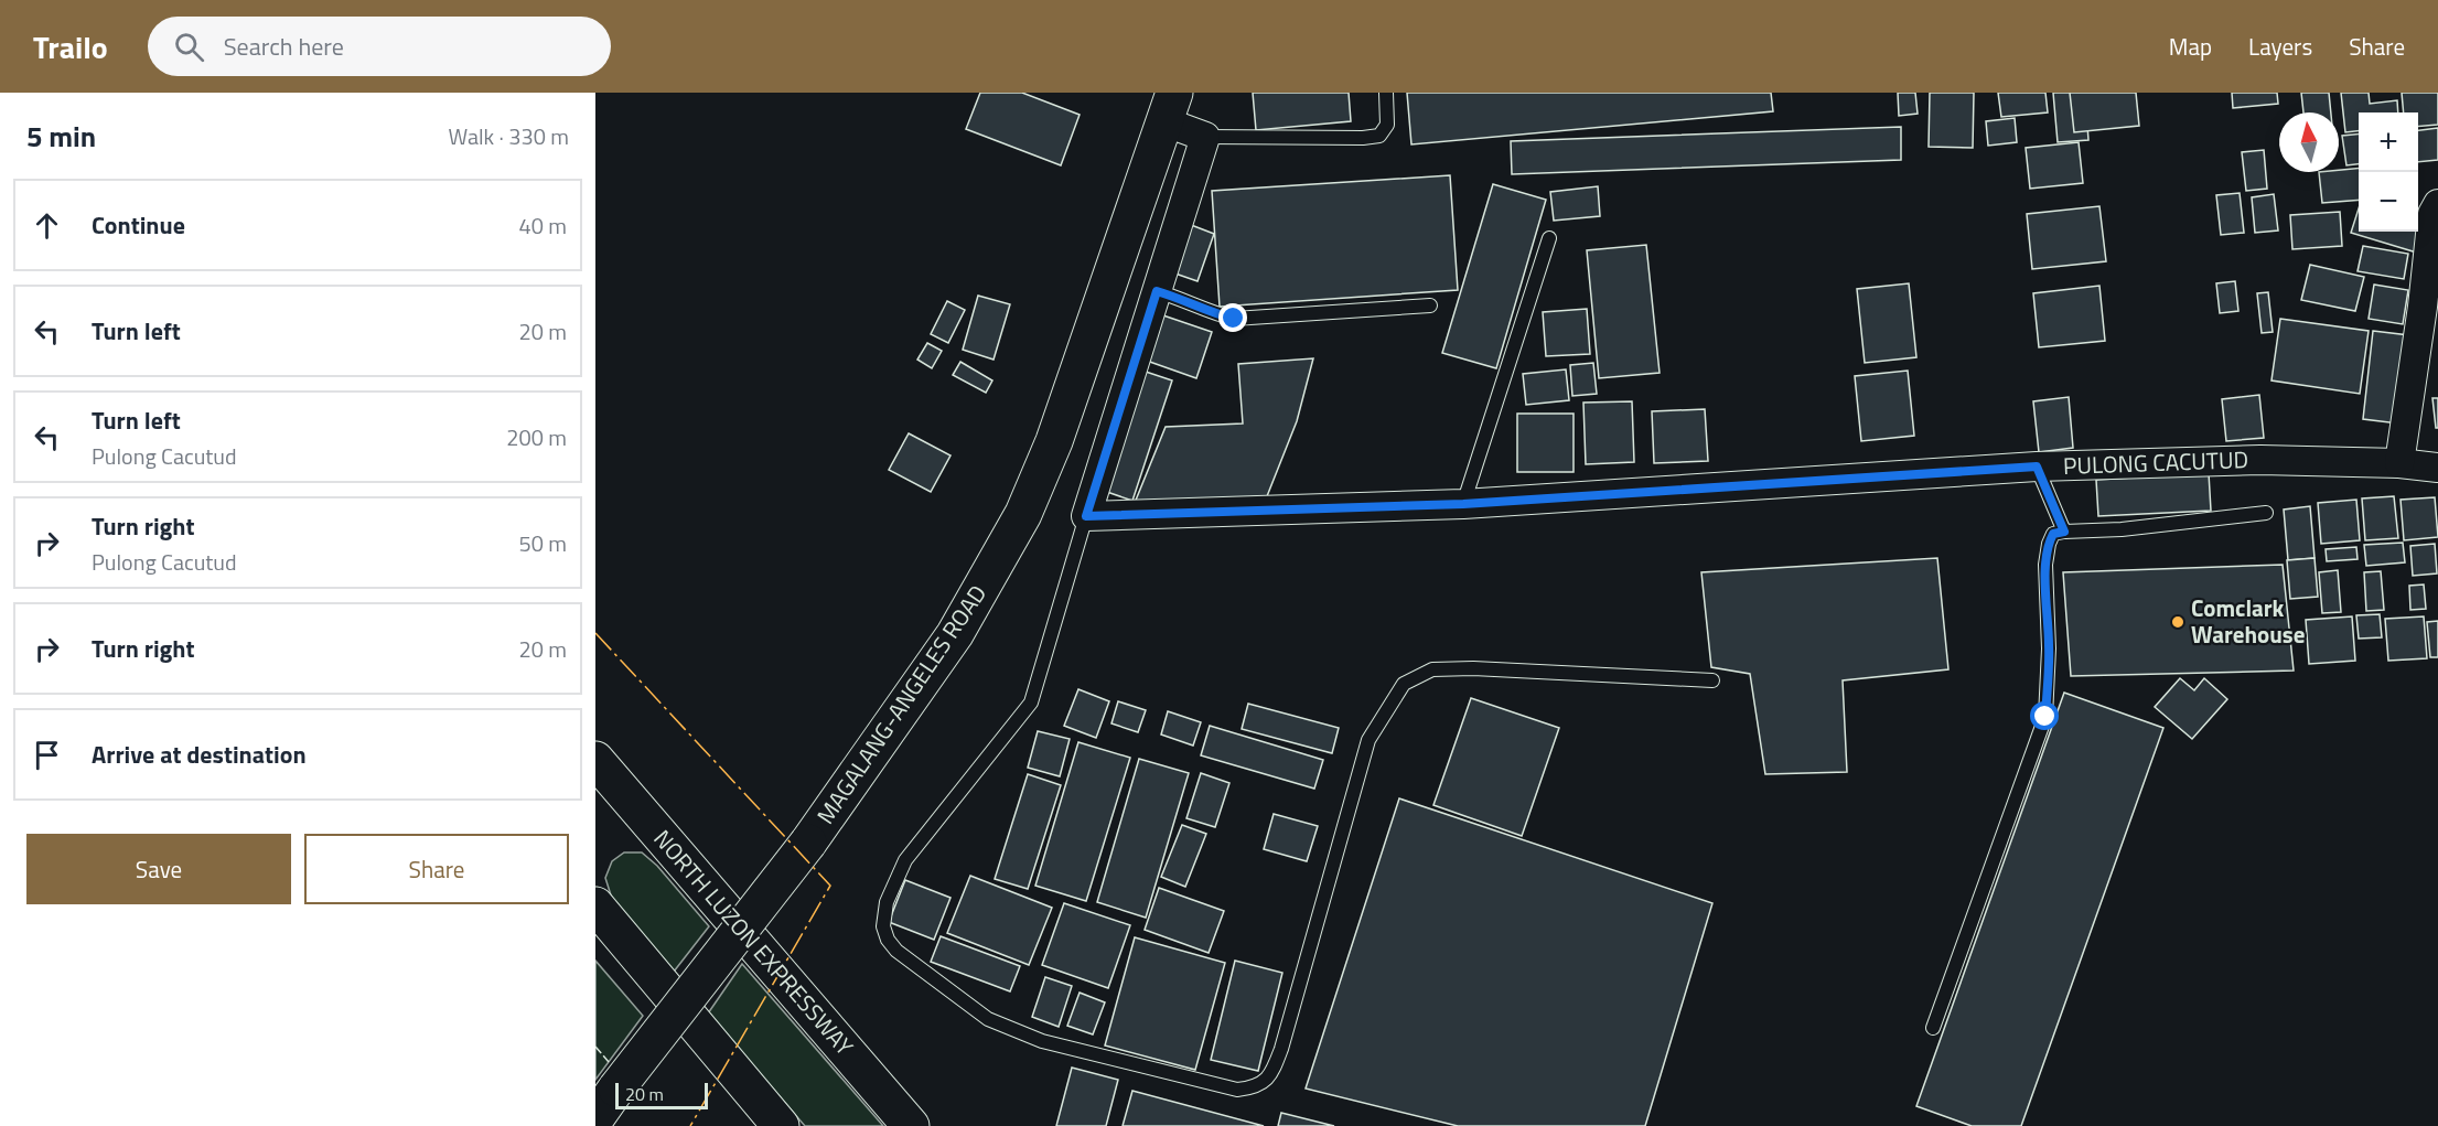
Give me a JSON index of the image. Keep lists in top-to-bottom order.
{
  "streets": {
    "main road": ["MAGALANG-ANGELES ROAD", "NORTH LUZON EXPRESSWAY"],
    "street": ["PULONG CACUTUD"]
  },
  "places": ["Comclark Warehouse"],
  "scale_bar": "20 m",
  "north": "top",
  "page": {
    "header": "Trailo",
    "search": "Search here",
    "nav": ["Map", "Layers", "Share"],
    "heading": ["5 min", "Walk · 330 m"],
    "map_buttons": ["+", "−"],
    "list": [
      ["Continue", "40 m"],
      ["Turn left", "20 m"],
      ["Turn left", "Pulong Cacutud", "200 m"],
      ["Turn right", "Pulong Cacutud", "50 m"],
      ["Turn right", "20 m"],
      "Arrive at destination"
    ],
    "buttons": ["Save", "Share"],
    "scale": "20 m"
  }
}
